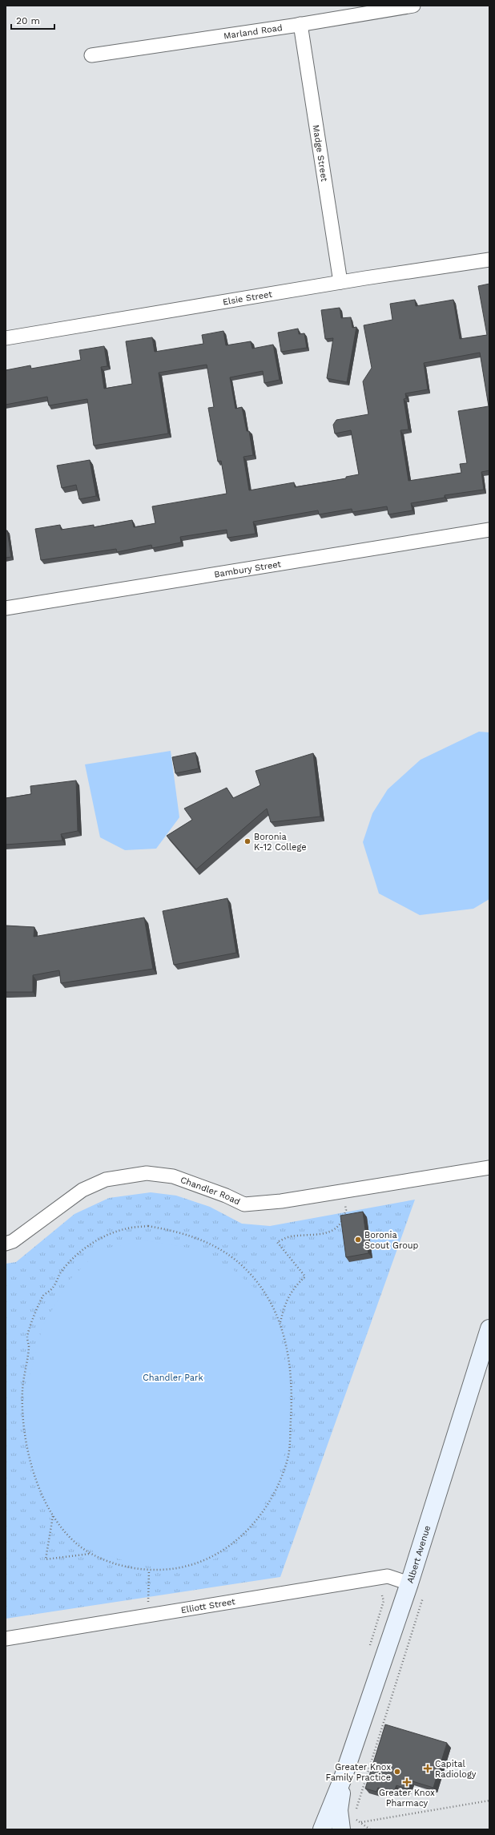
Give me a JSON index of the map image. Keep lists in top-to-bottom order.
{
  "streets": {
    "main road": ["Albert Avenue"],
    "street": [
      "Marland Road",
      "Madge Street",
      "Elsie Street",
      "Bambury Street",
      "Chandler Road",
      "Elliott Street"
    ]
  },
  "crossings": [
    ["Marland Road", "Madge Street"],
    ["Madge Street", "Elsie Street"],
    ["Albert Avenue", "Elliott Street"]
  ],
  "parks": ["Chandler Park"],
  "places": {
    "other": ["Boronia K-12 College", "Boronia Scout Group", "Greater Knox Family Practice"],
    "health": ["Capital Radiology", "Greater Knox Pharmacy"]
  },
  "scale_bar": "20 m"
}
